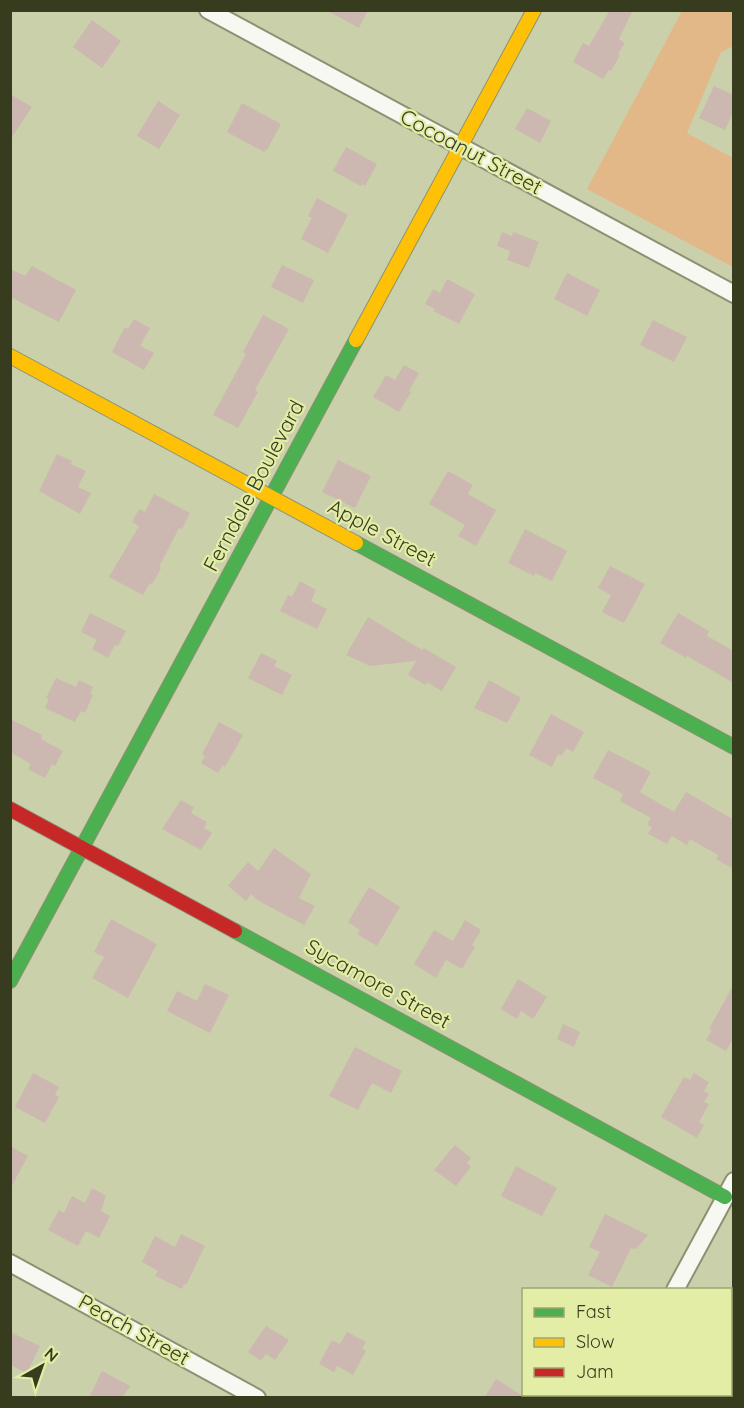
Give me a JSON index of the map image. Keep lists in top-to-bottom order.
{
  "streets": {
    "street": [
      "Cocoanut Street",
      "Ferndale Boulevard",
      "Apple Street",
      "Sycamore Street",
      "Peach Street"
    ]
  },
  "crossings": [
    ["Cocoanut Street", "Ferndale Boulevard"],
    ["Ferndale Boulevard", "Apple Street"],
    ["Ferndale Boulevard", "Sycamore Street"]
  ],
  "legend": ["Fast", "Slow", "Jam"],
  "north": "top right"
}
